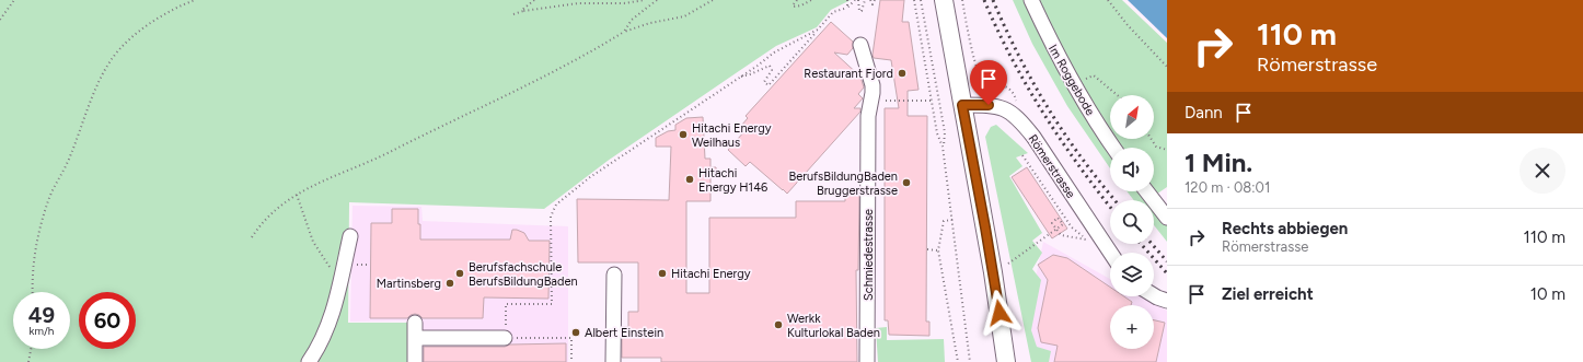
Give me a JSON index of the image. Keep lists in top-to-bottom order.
{
  "streets": {
    "street": ["Im Roggebode", "Römerstrasse", "Schmiedestrasse"]
  },
  "places": [
    "Restaurant Fjord",
    "Hitachi Energy Weilhaus",
    "Hitachi Energy H146",
    "BerufsBildungBaden Bruggerstrasse",
    "Berufsfachschule BerufsBildungBaden",
    "Hitachi Energy",
    "Martinsberg",
    "Werkk Kulturlokal Baden",
    "Albert Einstein"
  ],
  "north": "top right",
  "page": {
    "turn": ["110 m", "Römerstrasse"],
    "then": "Dann",
    "map_buttons": "+",
    "heading": ["1 Min.", "120 m · 08:01"],
    "list": [
      {
        "name": "Rechts abbiegen",
        "note": "Römerstrasse",
        "value": "110 m"
      },
      {
        "name": "Ziel erreicht",
        "value": "10 m"
      }
    ],
    "speed": "49 km/h",
    "limit": "60"
  }
}
